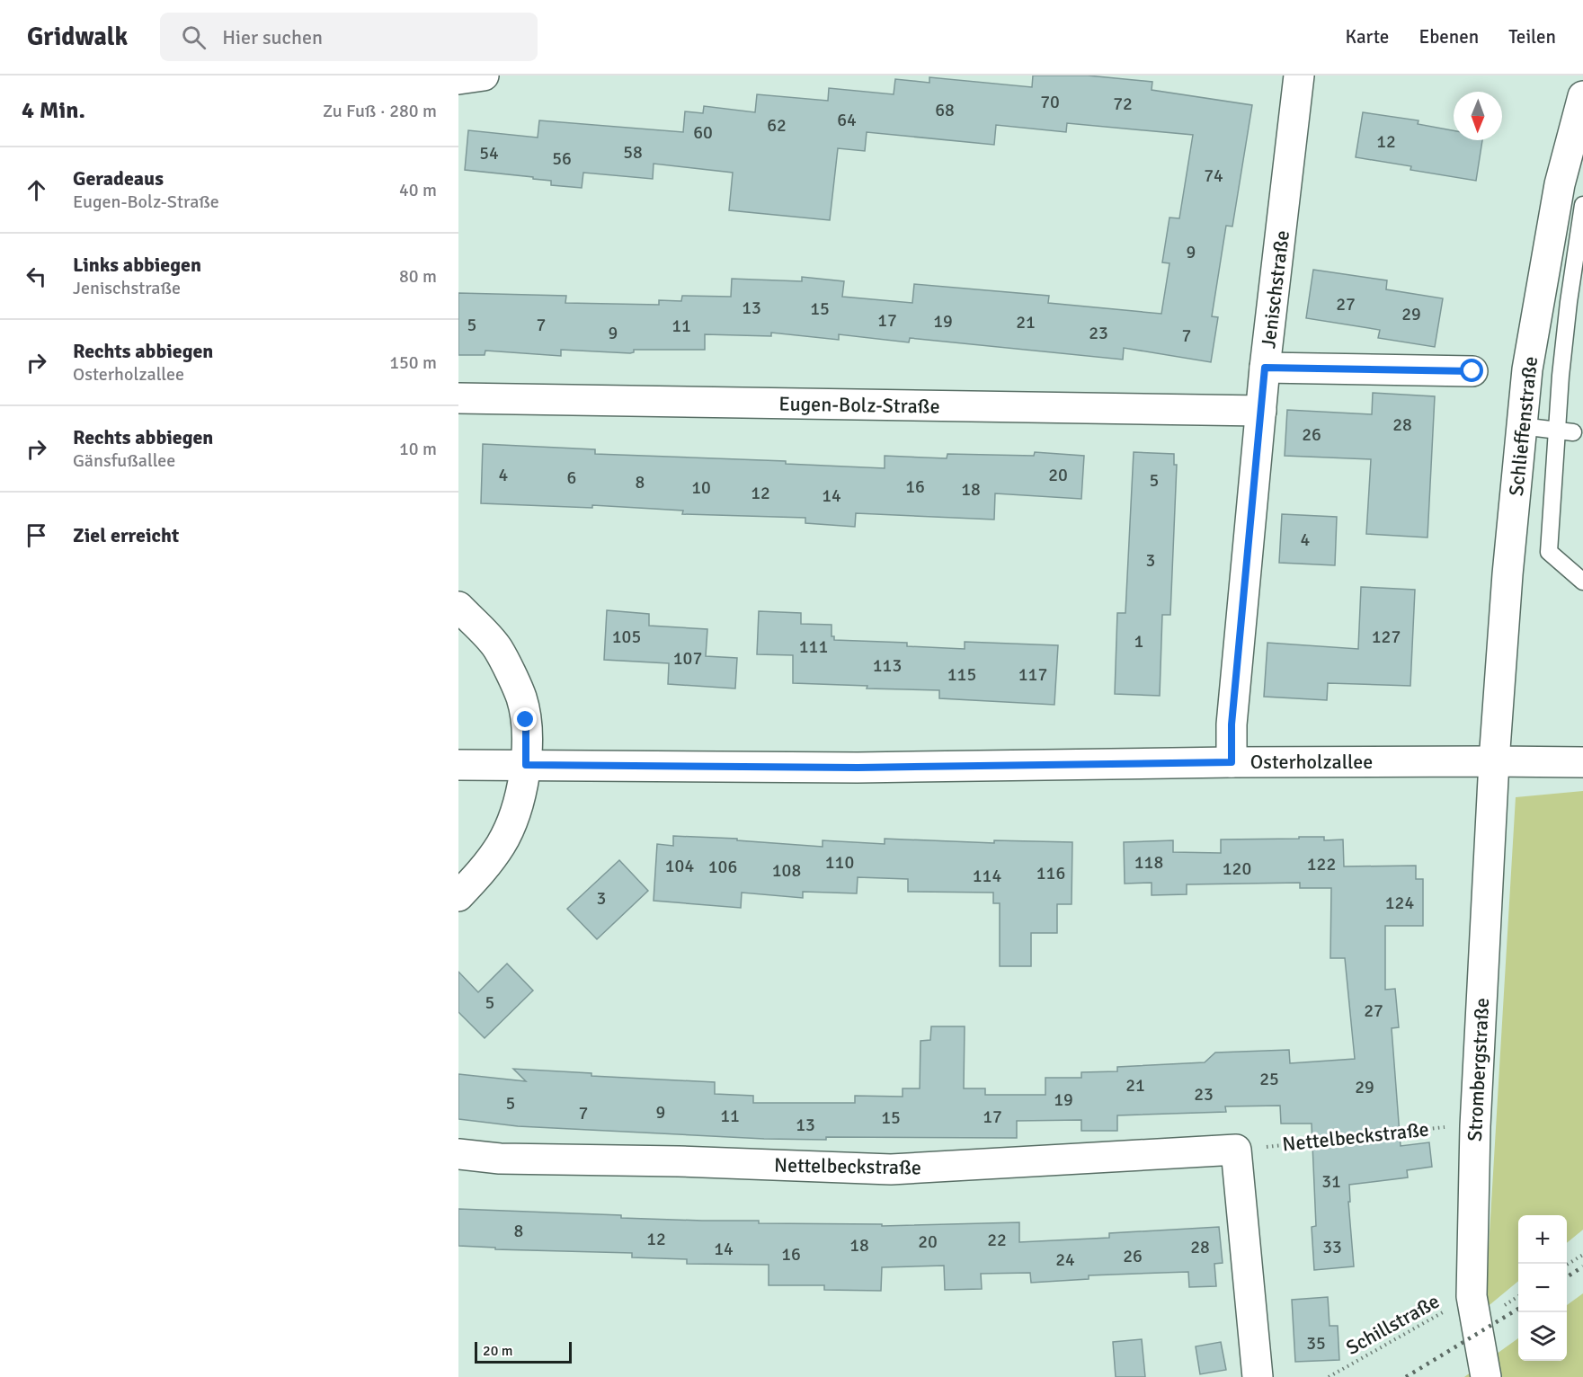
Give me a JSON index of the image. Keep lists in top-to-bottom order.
{
  "streets": {
    "street": [
      "Jenischstraße",
      "Eugen-Bolz-Straße",
      "Schlieffenstraße",
      "Osterholzallee",
      "Strombergstraße",
      "Nettelbeckstraße"
    ],
    "path": ["Schillstraße"]
  },
  "crossings": [
    ["Jenischstraße", "Eugen-Bolz-Straße"],
    ["Jenischstraße", "Osterholzallee"],
    ["Schlieffenstraße", "Osterholzallee"],
    ["Schlieffenstraße", "Strombergstraße"],
    ["Osterholzallee", "Strombergstraße"],
    ["Strombergstraße", "Nettelbeckstraße"],
    ["Strombergstraße", "Schillstraße"]
  ],
  "house_numbers": [
    "70",
    "72",
    "68",
    "64",
    "62",
    "60",
    "12",
    "58",
    "54",
    "56",
    "74",
    "9",
    "27",
    "13",
    "15",
    "29",
    "17",
    "19",
    "21",
    "5",
    "7",
    "11",
    "9",
    "23",
    "7",
    "28",
    "26",
    "4",
    "20",
    "6",
    "5",
    "8",
    "16",
    "10",
    "18",
    "12",
    "14",
    "4",
    "3",
    "105",
    "127",
    "1",
    "111",
    "107",
    "113",
    "115",
    "117",
    "110",
    "118",
    "122",
    "104",
    "106",
    "120",
    "108",
    "116",
    "114",
    "3",
    "124",
    "5",
    "27",
    "25",
    "21",
    "29",
    "23",
    "19",
    "5",
    "9",
    "7",
    "11",
    "17",
    "15",
    "13",
    "31",
    "8",
    "12",
    "22",
    "20",
    "18",
    "28",
    "33",
    "14",
    "16",
    "26",
    "24",
    "35"
  ],
  "scale_bar": "20 m",
  "north": "bottom",
  "page": {
    "header": "Gridwalk",
    "search": "Hier suchen",
    "nav": ["Karte", "Ebenen", "Teilen"],
    "heading": ["4 Min.", "Zu Fuß · 280 m"],
    "list": [
      ["Geradeaus", "Eugen-Bolz-Straße", "40 m"],
      ["Links abbiegen", "Jenischstraße", "80 m"],
      ["Rechts abbiegen", "Osterholzallee", "150 m"],
      ["Rechts abbiegen", "Gänsfußallee", "10 m"],
      "Ziel erreicht"
    ],
    "map_buttons": ["+", "−"],
    "scale": "20 m"
  }
}
